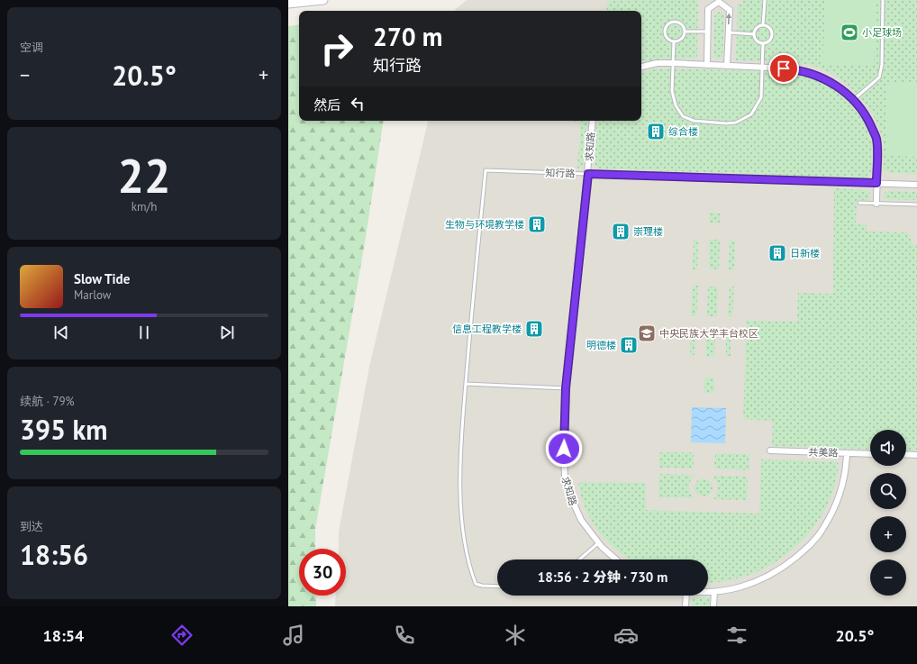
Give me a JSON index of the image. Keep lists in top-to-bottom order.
{
  "streets": {
    "street": ["求知路", "知行路", "共美路"]
  },
  "crossings": [
    ["求知路", "知行路"]
  ],
  "places": {
    "sports": ["小足球场"],
    "building": [
      "综合楼",
      "生物与环境教学楼",
      "崇理楼",
      "日新楼",
      "信息工程教学楼",
      "明德楼"
    ],
    "school or university": ["中央民族大学丰台校区"]
  },
  "page": {
    "tile": [
      "空调",
      ["22", "km/h"],
      ["续航 · 79%", "395 km"],
      ["到达", "18:56"]
    ],
    "turn": ["270 m", "知行路"],
    "heat": ["−", "20.5°", "+"],
    "then": "然后",
    "song": ["Slow Tide", "Marlow"],
    "map_buttons": ["+", "−"],
    "limit": "30",
    "trip": "18:56 · 2 分钟 · 730 m",
    "tabs": ["18:54", "20.5°"]
  }
}
